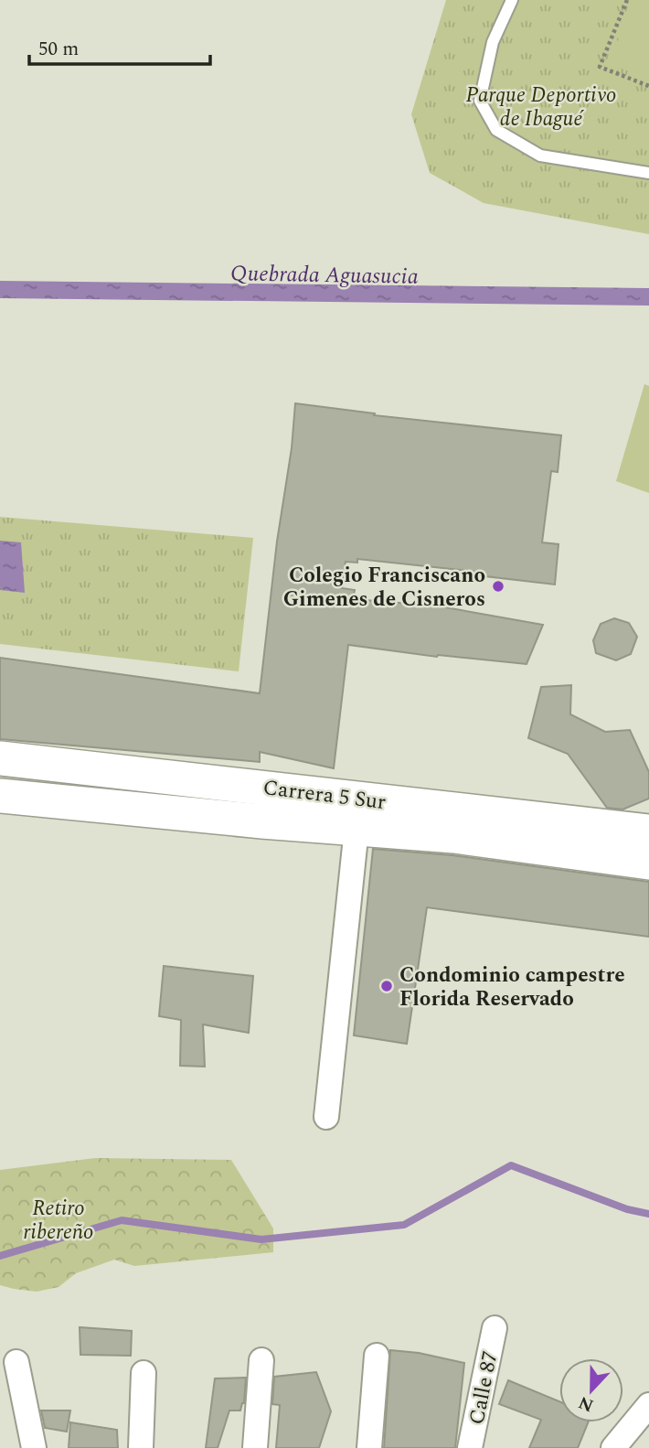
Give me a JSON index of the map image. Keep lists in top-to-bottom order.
{
  "streets": {
    "street": ["Carrera 5 Sur", "Calle 87"]
  },
  "water": ["Quebrada Aguasucia"],
  "parks": ["Parque Deportivo de Ibagué", "Retiro ribereño"],
  "places": ["Colegio Franciscano Gimenes de Cisneros", "Condominio campestre Florida Reservado"],
  "scale_bar": "50 m",
  "north": "bottom"
}
